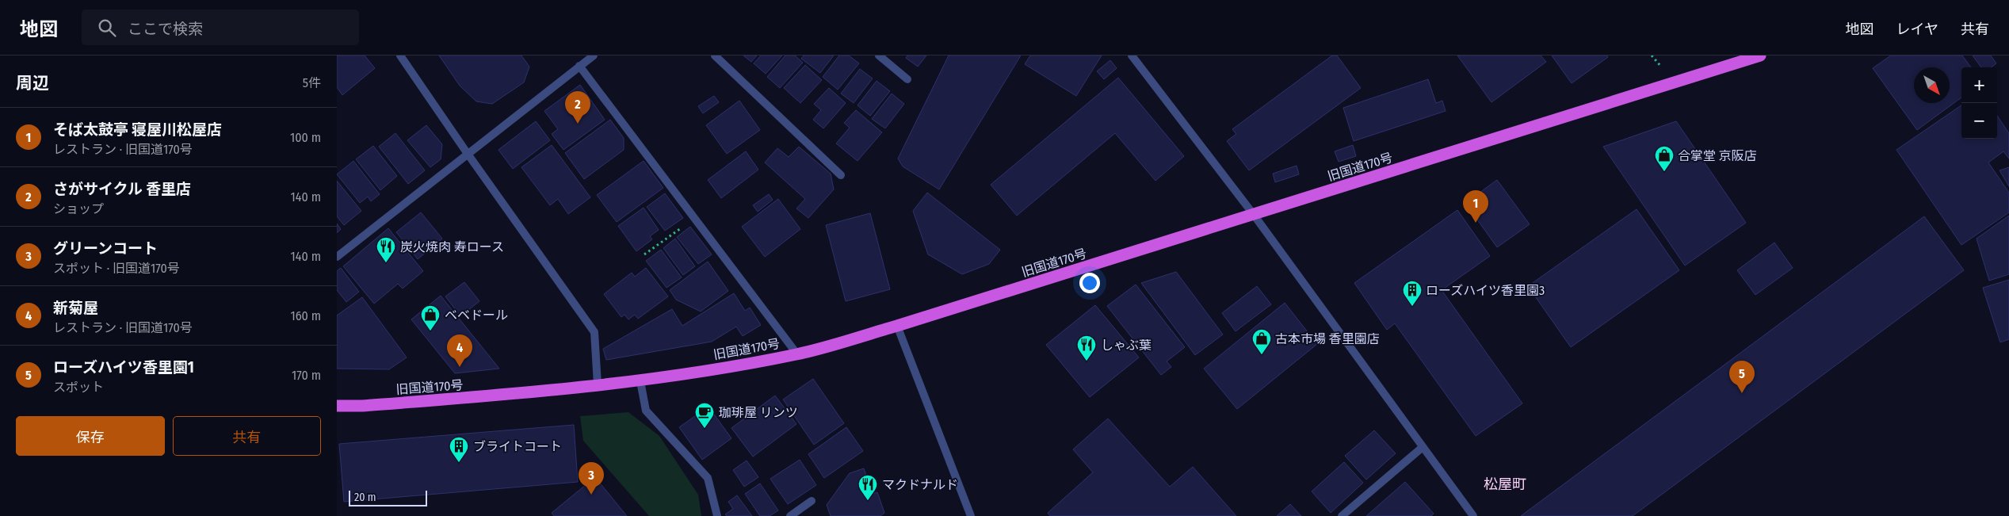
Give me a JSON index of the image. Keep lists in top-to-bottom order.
{
  "streets": {
    "highway": ["旧国道170号"]
  },
  "districts": ["松屋町"],
  "places": {
    "shop": ["合掌堂 京阪店", "ベベドール", "古本市場 香里園店"],
    "restaurant": ["炭火焼肉 寿ロース", "しゃぶ葉", "マクドナルド"],
    "building": ["ローズハイツ香里園3", "ブライトコート"],
    "cafe": ["珈琲屋 リンツ"]
  },
  "scale_bar": "20 m",
  "north": "bottom right",
  "page": {
    "header": "地図",
    "search": "ここで検索",
    "nav": ["地図", "レイヤ", "共有"],
    "heading": ["周辺", "5件"],
    "map_buttons": ["+", "−"],
    "pins": [
      "2",
      "1",
      "4",
      "5",
      "3"
    ],
    "list": [
      {
        "mark": "1",
        "name": "そば太鼓亭 寝屋川松屋店",
        "note": "レストラン · 旧国道170号",
        "value": "100 m"
      },
      {
        "mark": "2",
        "name": "さがサイクル 香里店",
        "note": "ショップ",
        "value": "140 m"
      },
      {
        "mark": "3",
        "name": "グリーンコート",
        "note": "スポット · 旧国道170号",
        "value": "140 m"
      },
      {
        "mark": "4",
        "name": "新菊屋",
        "note": "レストラン · 旧国道170号",
        "value": "160 m"
      },
      {
        "mark": "5",
        "name": "ローズハイツ香里園1",
        "note": "スポット",
        "value": "170 m"
      }
    ],
    "buttons": ["保存", "共有"],
    "scale": "20 m"
  }
}
